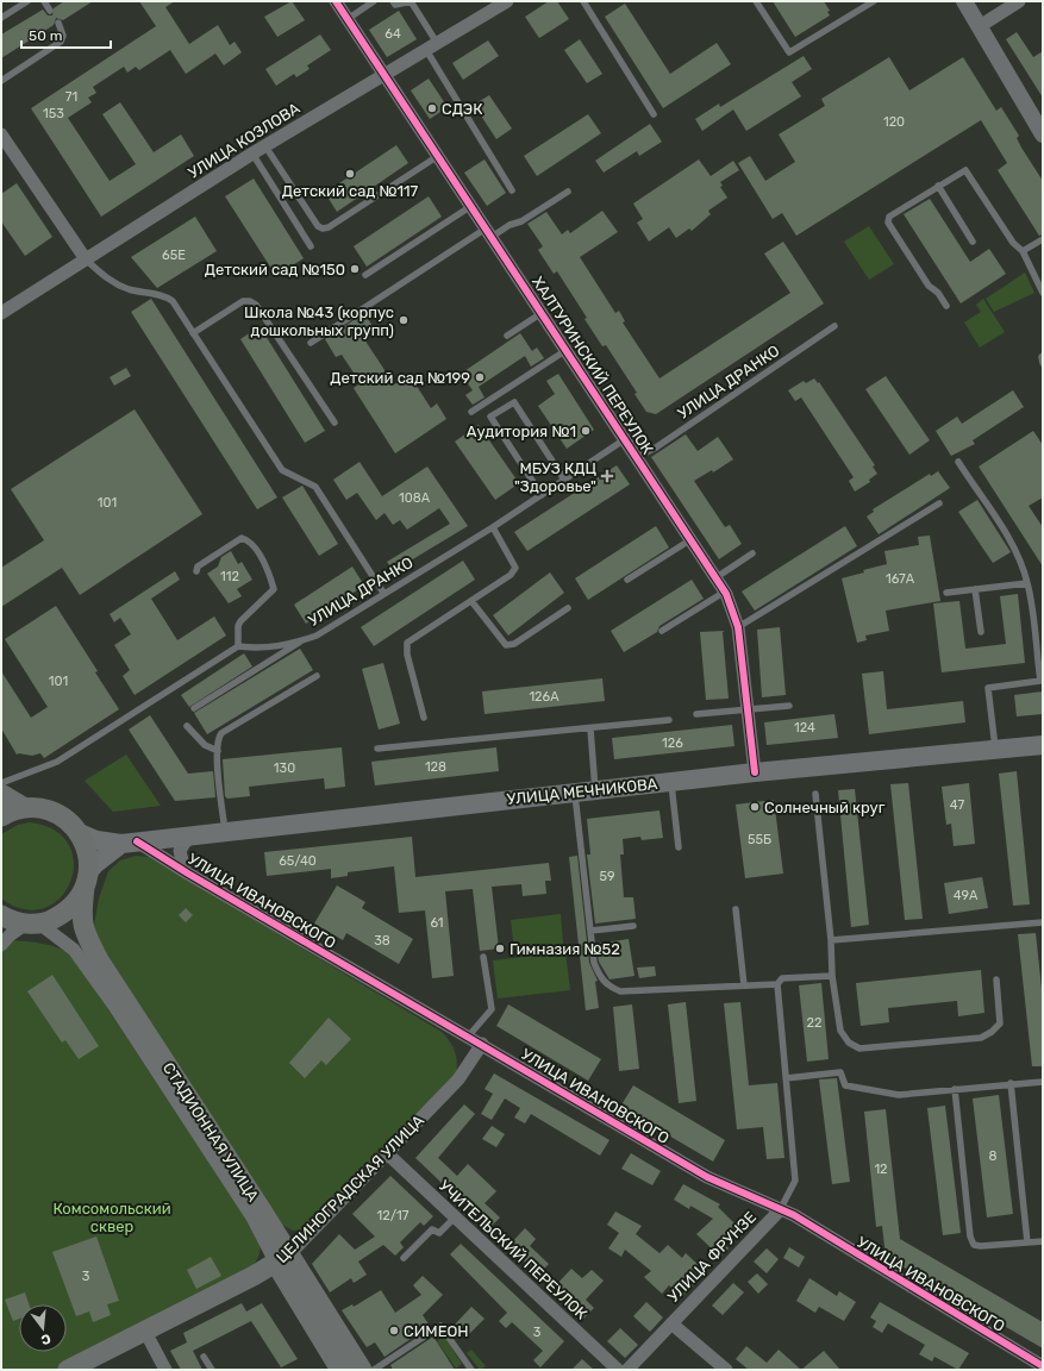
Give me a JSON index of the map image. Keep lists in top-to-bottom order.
{
  "streets": {
    "main road": ["УЛИЦА МЕЧНИКОВА", "СТАДИОННАЯ УЛИЦА", "ЦЕЛИНОГРАДСКАЯ УЛИЦА"],
    "street": [
      "УЛИЦА КОЗЛОВА",
      "ХАЛТУРИНСКИЙ ПЕРЕУЛОК",
      "УЛИЦА ИВАНОВСКОГО",
      "УЧИТЕЛЬСКИЙ ПЕРЕУЛОК",
      "УЛИЦА ФРУНЗЕ"
    ],
    "lane": ["УЛИЦА ДРАНКО"]
  },
  "crossings": [
    ["УЛИЦА КОЗЛОВА", "ХАЛТУРИНСКИЙ ПЕРЕУЛОК"],
    ["ХАЛТУРИНСКИЙ ПЕРЕУЛОК", "УЛИЦА ДРАНКО"],
    ["ХАЛТУРИНСКИЙ ПЕРЕУЛОК", "УЛИЦА МЕЧНИКОВА"],
    ["УЛИЦА МЕЧНИКОВА", "УЛИЦА ИВАНОВСКОГО"],
    ["УЛИЦА МЕЧНИКОВА", "СТАДИОННАЯ УЛИЦА"],
    ["УЛИЦА ИВАНОВСКОГО", "ЦЕЛИНОГРАДСКАЯ УЛИЦА"],
    ["УЛИЦА ИВАНОВСКОГО", "УЛИЦА ФРУНЗЕ"],
    ["СТАДИОННАЯ УЛИЦА", "ЦЕЛИНОГРАДСКАЯ УЛИЦА"],
    ["ЦЕЛИНОГРАДСКАЯ УЛИЦА", "УЧИТЕЛЬСКИЙ ПЕРЕУЛОК"]
  ],
  "parks": ["Комсомольский сквер"],
  "places": {
    "other": [
      "СДЭК",
      "Детский сад №117",
      "Детский сад №150",
      "Школа №43 (корпус дошкольных групп)",
      "Детский сад №199",
      "Аудитория №1",
      "Солнечный круг",
      "Гимназия №52",
      "СИМЕОН"
    ],
    "health": ["МБУЗ КДЦ \"Здоровье\""]
  },
  "house_numbers": [
    "64",
    "71",
    "153",
    "120",
    "65Е",
    "108А",
    "101",
    "112",
    "167А",
    "101",
    "126А",
    "124",
    "126",
    "128",
    "130",
    "47",
    "55Б",
    "65/40",
    "59",
    "49А",
    "61",
    "38",
    "22",
    "8",
    "12",
    "12/17",
    "3",
    "3"
  ],
  "scale_bar": "50 m",
  "north": "bottom"
}
